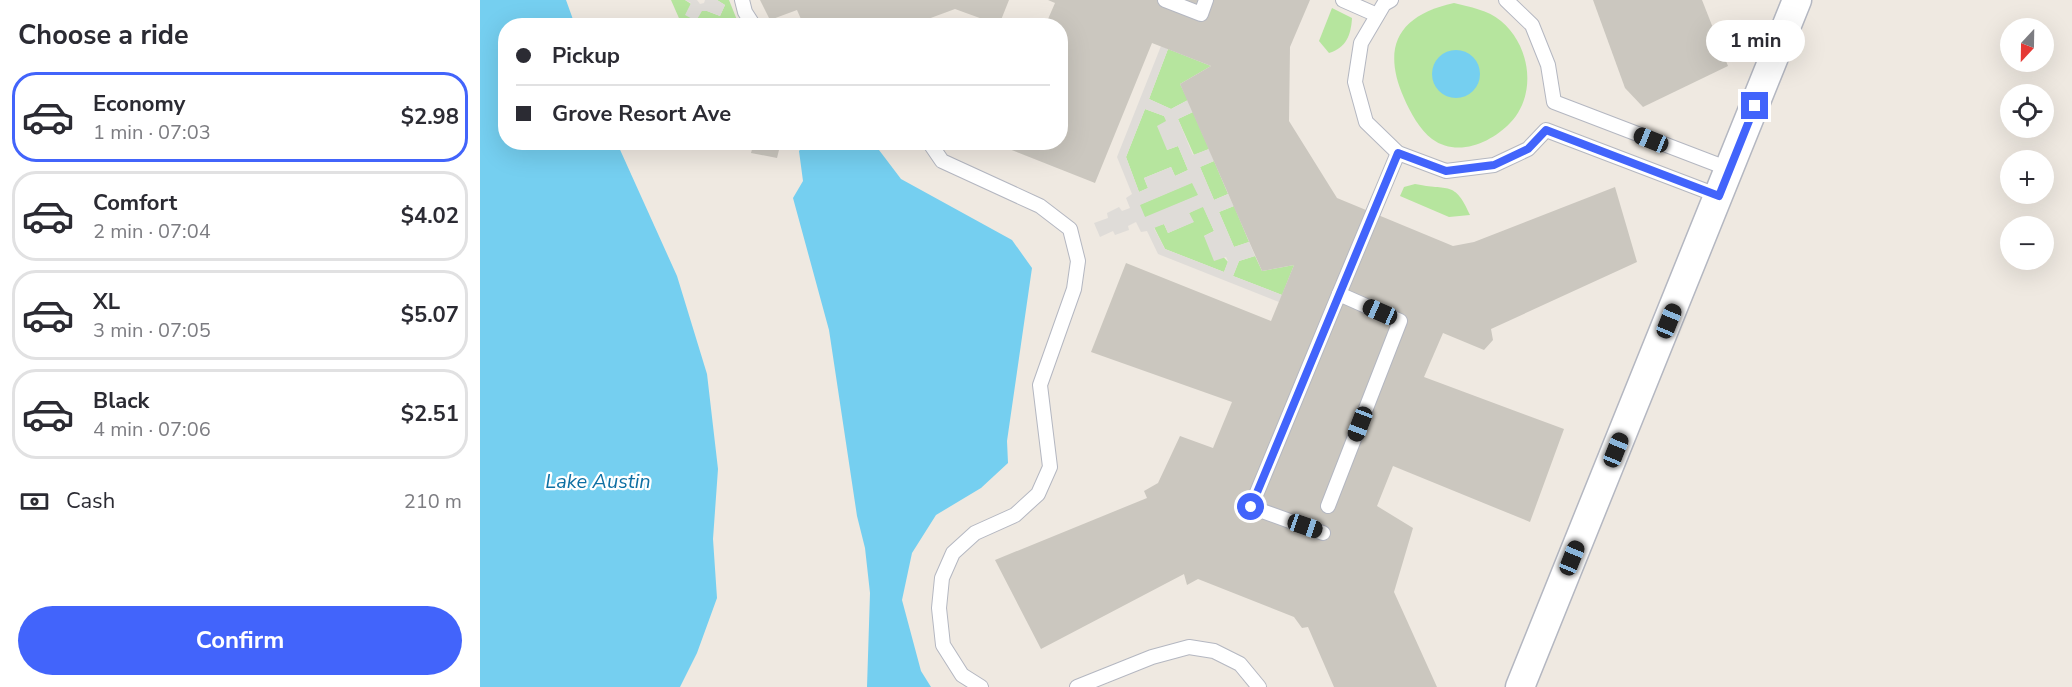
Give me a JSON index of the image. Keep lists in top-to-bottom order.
{
  "water": ["Lake Austin"],
  "north": "bottom",
  "page": {
    "heading": "Choose a ride",
    "map_buttons": ["+", "−"],
    "banner": ["Pickup", "Grove Resort Ave"],
    "bubble": "1 min",
    "list": [
      {
        "name": "Economy",
        "note": "1 min · 07:03",
        "value": "$2.98"
      },
      {
        "name": "Comfort",
        "note": "2 min · 07:04",
        "value": "$4.02"
      },
      {
        "name": "XL",
        "note": "3 min · 07:05",
        "value": "$5.07"
      },
      {
        "name": "Black",
        "note": "4 min · 07:06",
        "value": "$2.51"
      }
    ],
    "pay": ["Cash", "210 m"],
    "buttons": "Confirm"
  }
}
